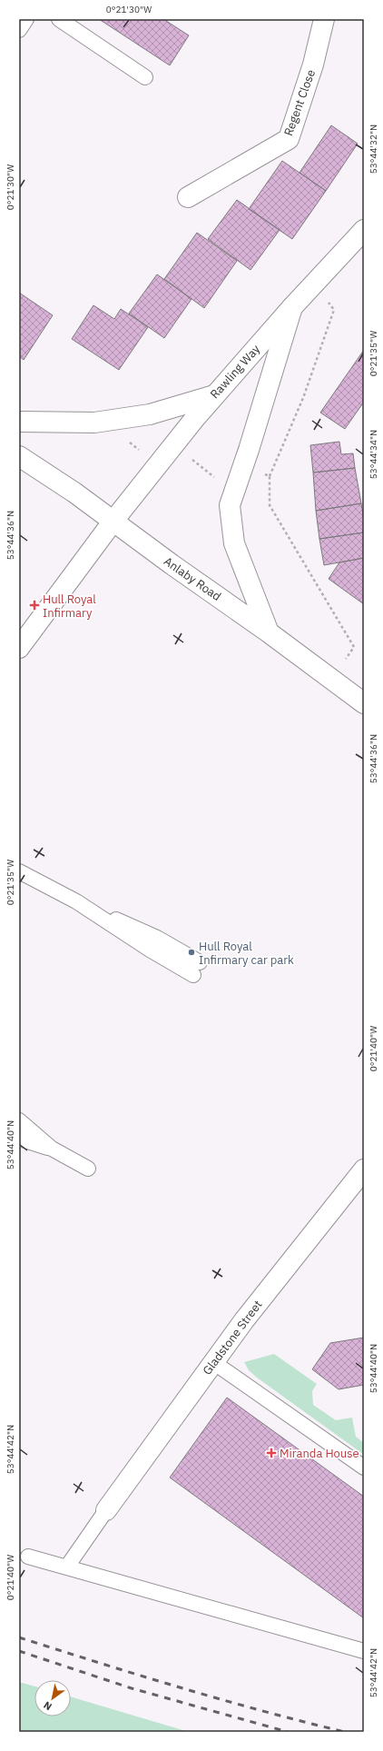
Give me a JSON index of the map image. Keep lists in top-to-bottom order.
{
  "streets": {
    "street": [
      "Regent Close",
      "Rawling Way",
      "Anlaby Road",
      "Gladstone Street"
    ]
  },
  "crossings": [
    ["Rawling Way", "Anlaby Road"]
  ],
  "places": {
    "health": ["Hull Royal Infirmary", "Miranda House"],
    "other": ["Hull Royal Infirmary car park"]
  },
  "north": "bottom left",
  "coordinates": [
    "0°21'30\"W",
    "53°44'32\"N",
    "0°21'35\"W",
    "53°44'34\"N",
    "53°44'36\"N",
    "0°21'40\"W",
    "53°44'40\"N",
    "53°44'42\"N"
  ]
}
